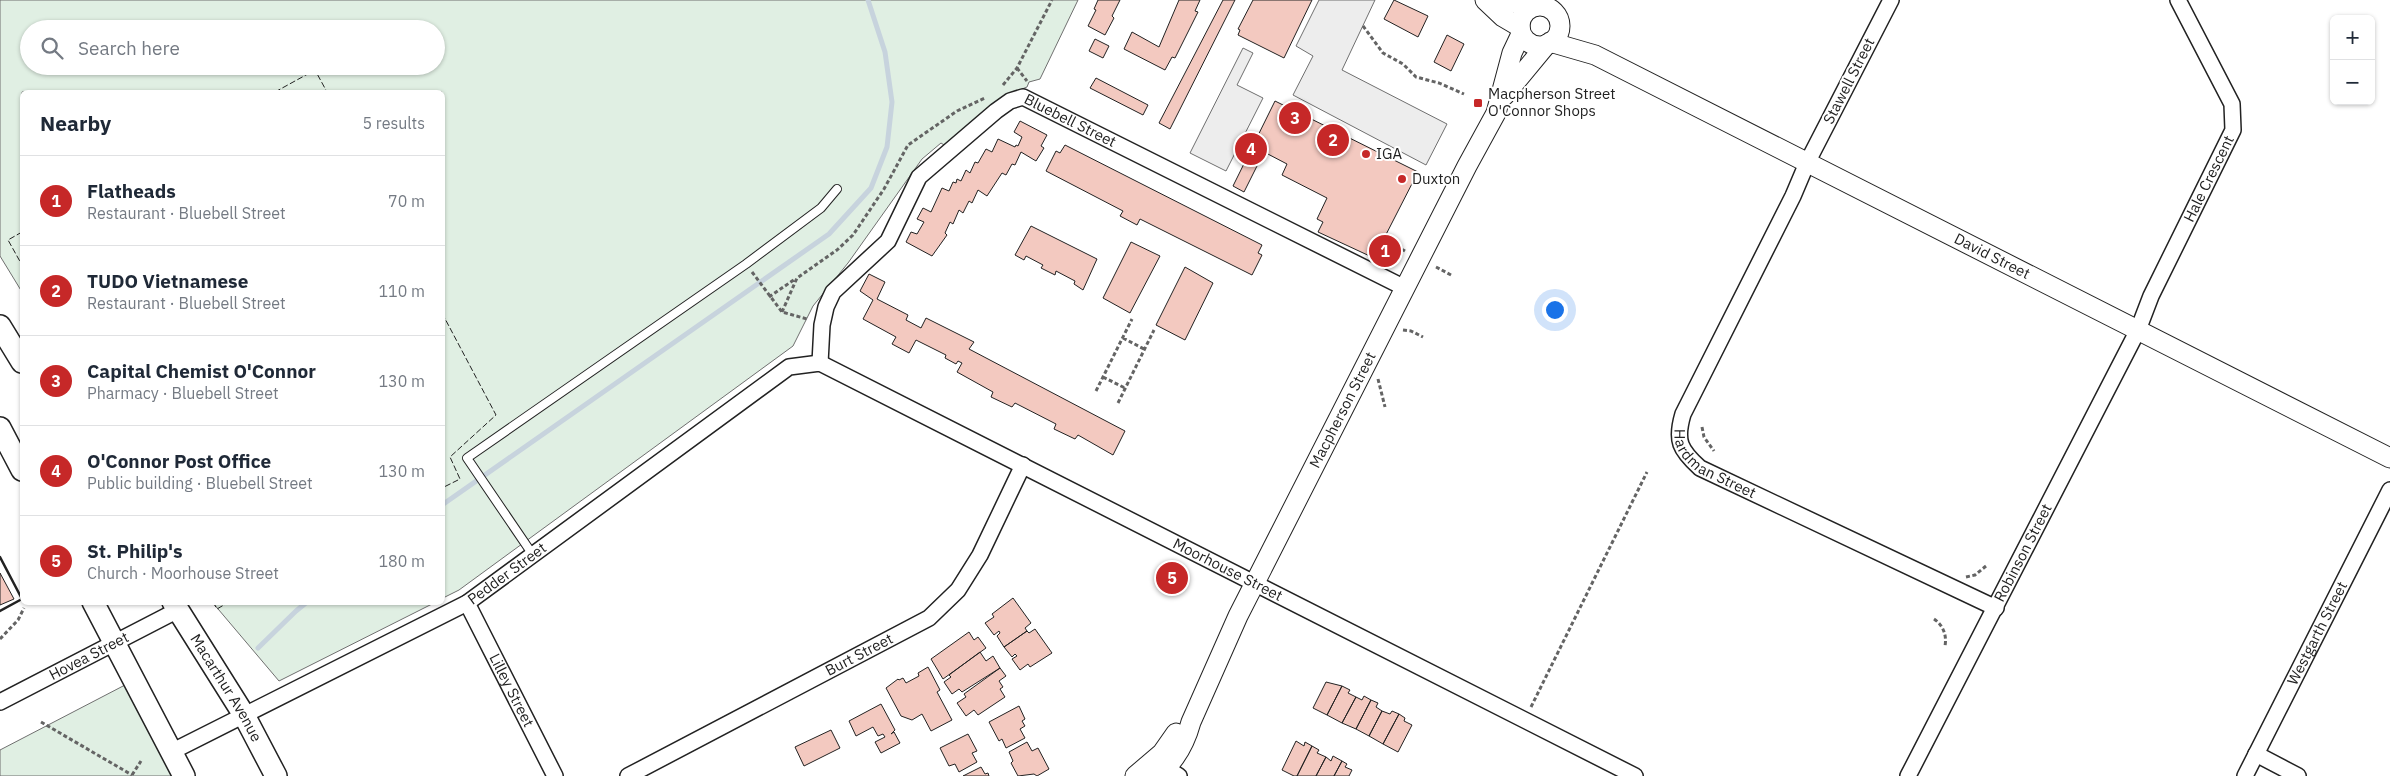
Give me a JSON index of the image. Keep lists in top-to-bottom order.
{
  "streets": {
    "main road": ["Macarthur Avenue"],
    "street": [
      "Stawell Street",
      "Bluebell Street",
      "Hale Crescent",
      "David Street",
      "Macpherson Street",
      "Hardman Street",
      "Robinson Street",
      "Moorhouse Street",
      "Pedder Street",
      "Westgarth Street",
      "Burt Street",
      "Hovea Street",
      "Lilley Street"
    ]
  },
  "crossings": [
    ["Stawell Street", "David Street"],
    ["Stawell Street", "Hardman Street"],
    ["Bluebell Street", "Macpherson Street"],
    ["Bluebell Street", "Moorhouse Street"],
    ["Bluebell Street", "Pedder Street"],
    ["Hale Crescent", "David Street"],
    ["Hale Crescent", "Robinson Street"],
    ["David Street", "Macpherson Street"],
    ["David Street", "Hardman Street"],
    ["David Street", "Robinson Street"],
    ["Macpherson Street", "Moorhouse Street"],
    ["Hardman Street", "Robinson Street"],
    ["Moorhouse Street", "Pedder Street"],
    ["Moorhouse Street", "Burt Street"],
    ["Pedder Street", "Macarthur Avenue"],
    ["Pedder Street", "Lilley Street"],
    ["Hovea Street", "Macarthur Avenue"]
  ],
  "places": {
    "transit": ["Macpherson Street O'Connor Shops"],
    "other": ["IGA", "Duxton"]
  },
  "page": {
    "map_buttons": ["+", "−"],
    "search": "Search here",
    "heading": ["Nearby", "5 results"],
    "pins": [
      "3",
      "2",
      "4",
      "1",
      "5"
    ],
    "list": [
      {
        "mark": "1",
        "name": "Flatheads",
        "note": "Restaurant · Bluebell Street",
        "value": "70 m"
      },
      {
        "mark": "2",
        "name": "TUDO Vietnamese",
        "note": "Restaurant · Bluebell Street",
        "value": "110 m"
      },
      {
        "mark": "3",
        "name": "Capital Chemist O'Connor",
        "note": "Pharmacy · Bluebell Street",
        "value": "130 m"
      },
      {
        "mark": "4",
        "name": "O'Connor Post Office",
        "note": "Public building · Bluebell Street",
        "value": "130 m"
      },
      {
        "mark": "5",
        "name": "St. Philip's",
        "note": "Church · Moorhouse Street",
        "value": "180 m"
      }
    ]
  }
}
